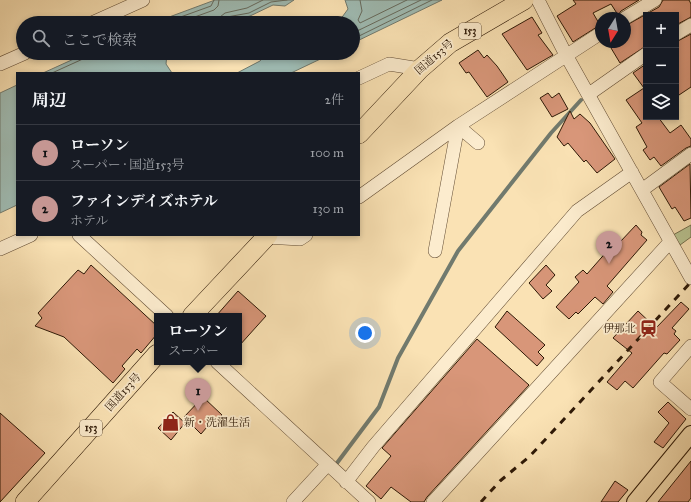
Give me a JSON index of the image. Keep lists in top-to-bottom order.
{
  "streets": {
    "highway": ["153", "国道153号"]
  },
  "places": {
    "station": ["伊那北"],
    "shop": ["新・洗濯生活"]
  },
  "north": "bottom",
  "page": {
    "map_buttons": ["+", "−"],
    "search": "ここで検索",
    "heading": ["周辺", "2件"],
    "list": [
      {
        "mark": "1",
        "name": "ローソン",
        "note": "スーパー · 国道153号",
        "value": "100 m"
      },
      {
        "mark": "2",
        "name": "ファインデイズホテル",
        "note": "ホテル",
        "value": "130 m"
      }
    ],
    "pins": ["2", "1"],
    "popup": ["ローソン", "スーパー"]
  }
}
